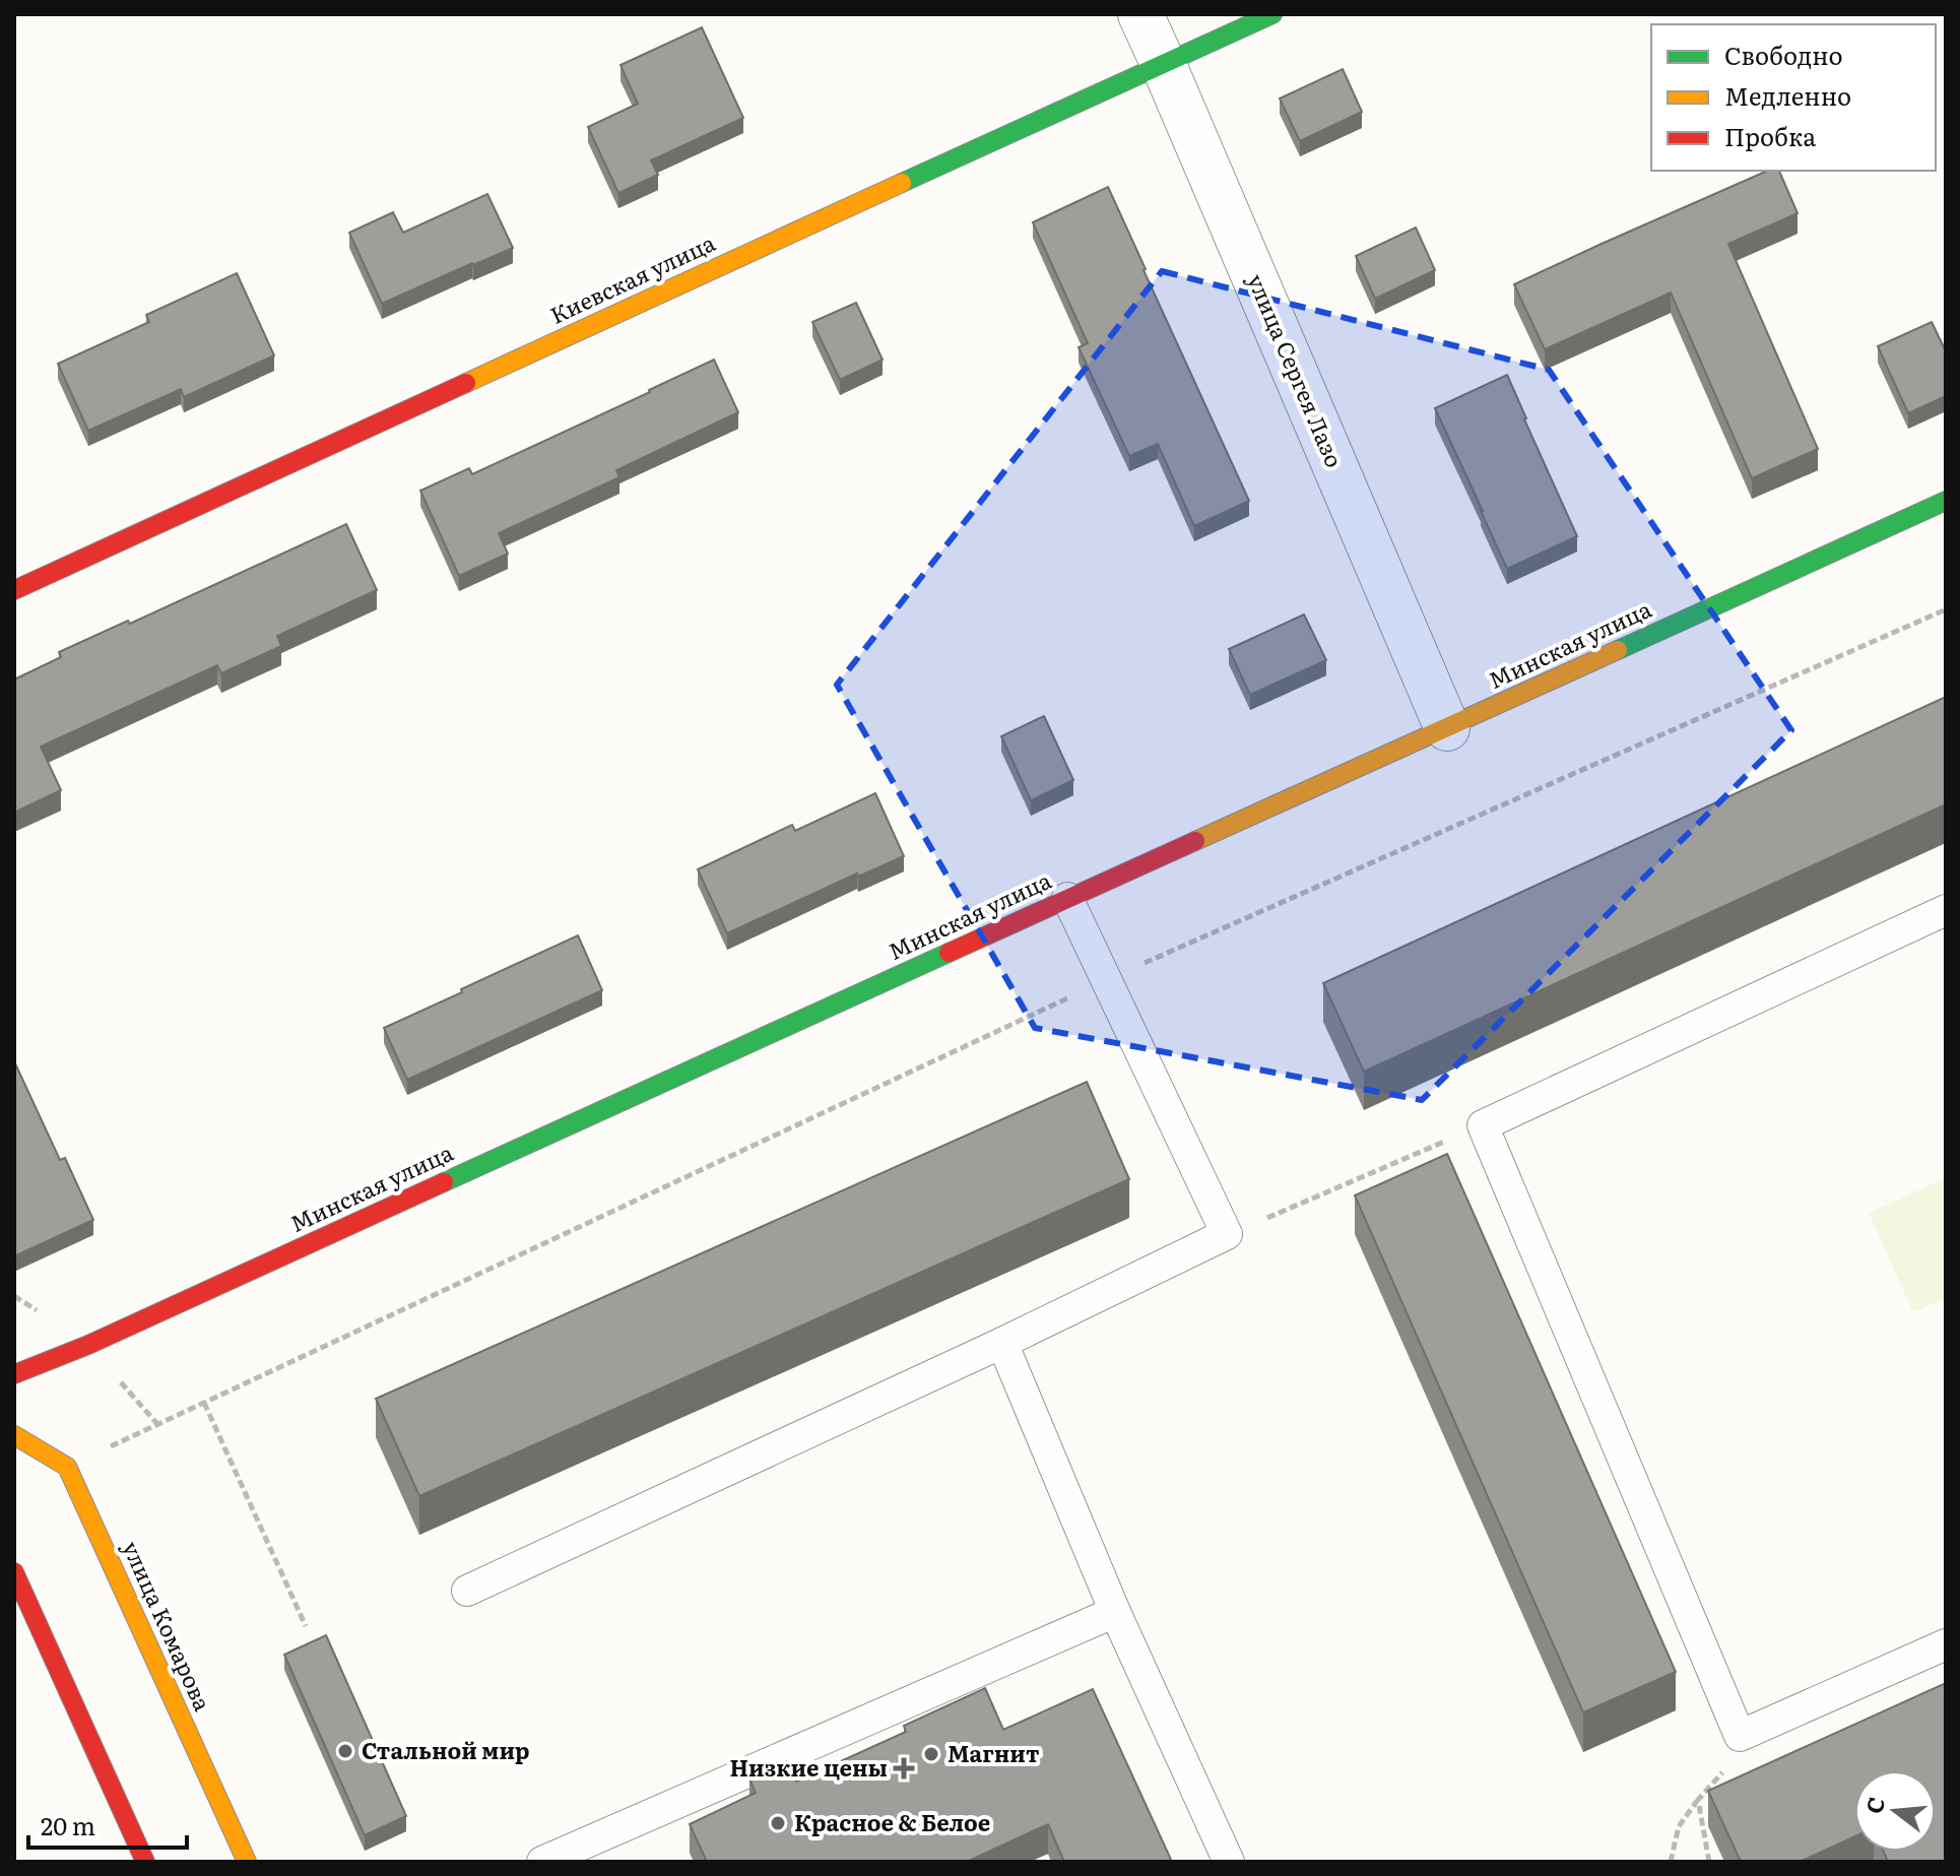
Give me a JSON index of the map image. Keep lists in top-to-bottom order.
{
  "streets": {
    "main road": ["Киевская улица", "Минская улица", "улица Комарова"],
    "street": ["улица Сергея Лазо"]
  },
  "crossings": [
    ["Киевская улица", "улица Сергея Лазо"],
    ["улица Сергея Лазо", "Минская улица"]
  ],
  "places": {
    "other": ["Стальной мир", "Магнит", "Красное & Белое"],
    "health": ["Низкие цены"]
  },
  "legend": ["Свободно", "Медленно", "Пробка"],
  "scale_bar": "20 m",
  "north": "left"
}
